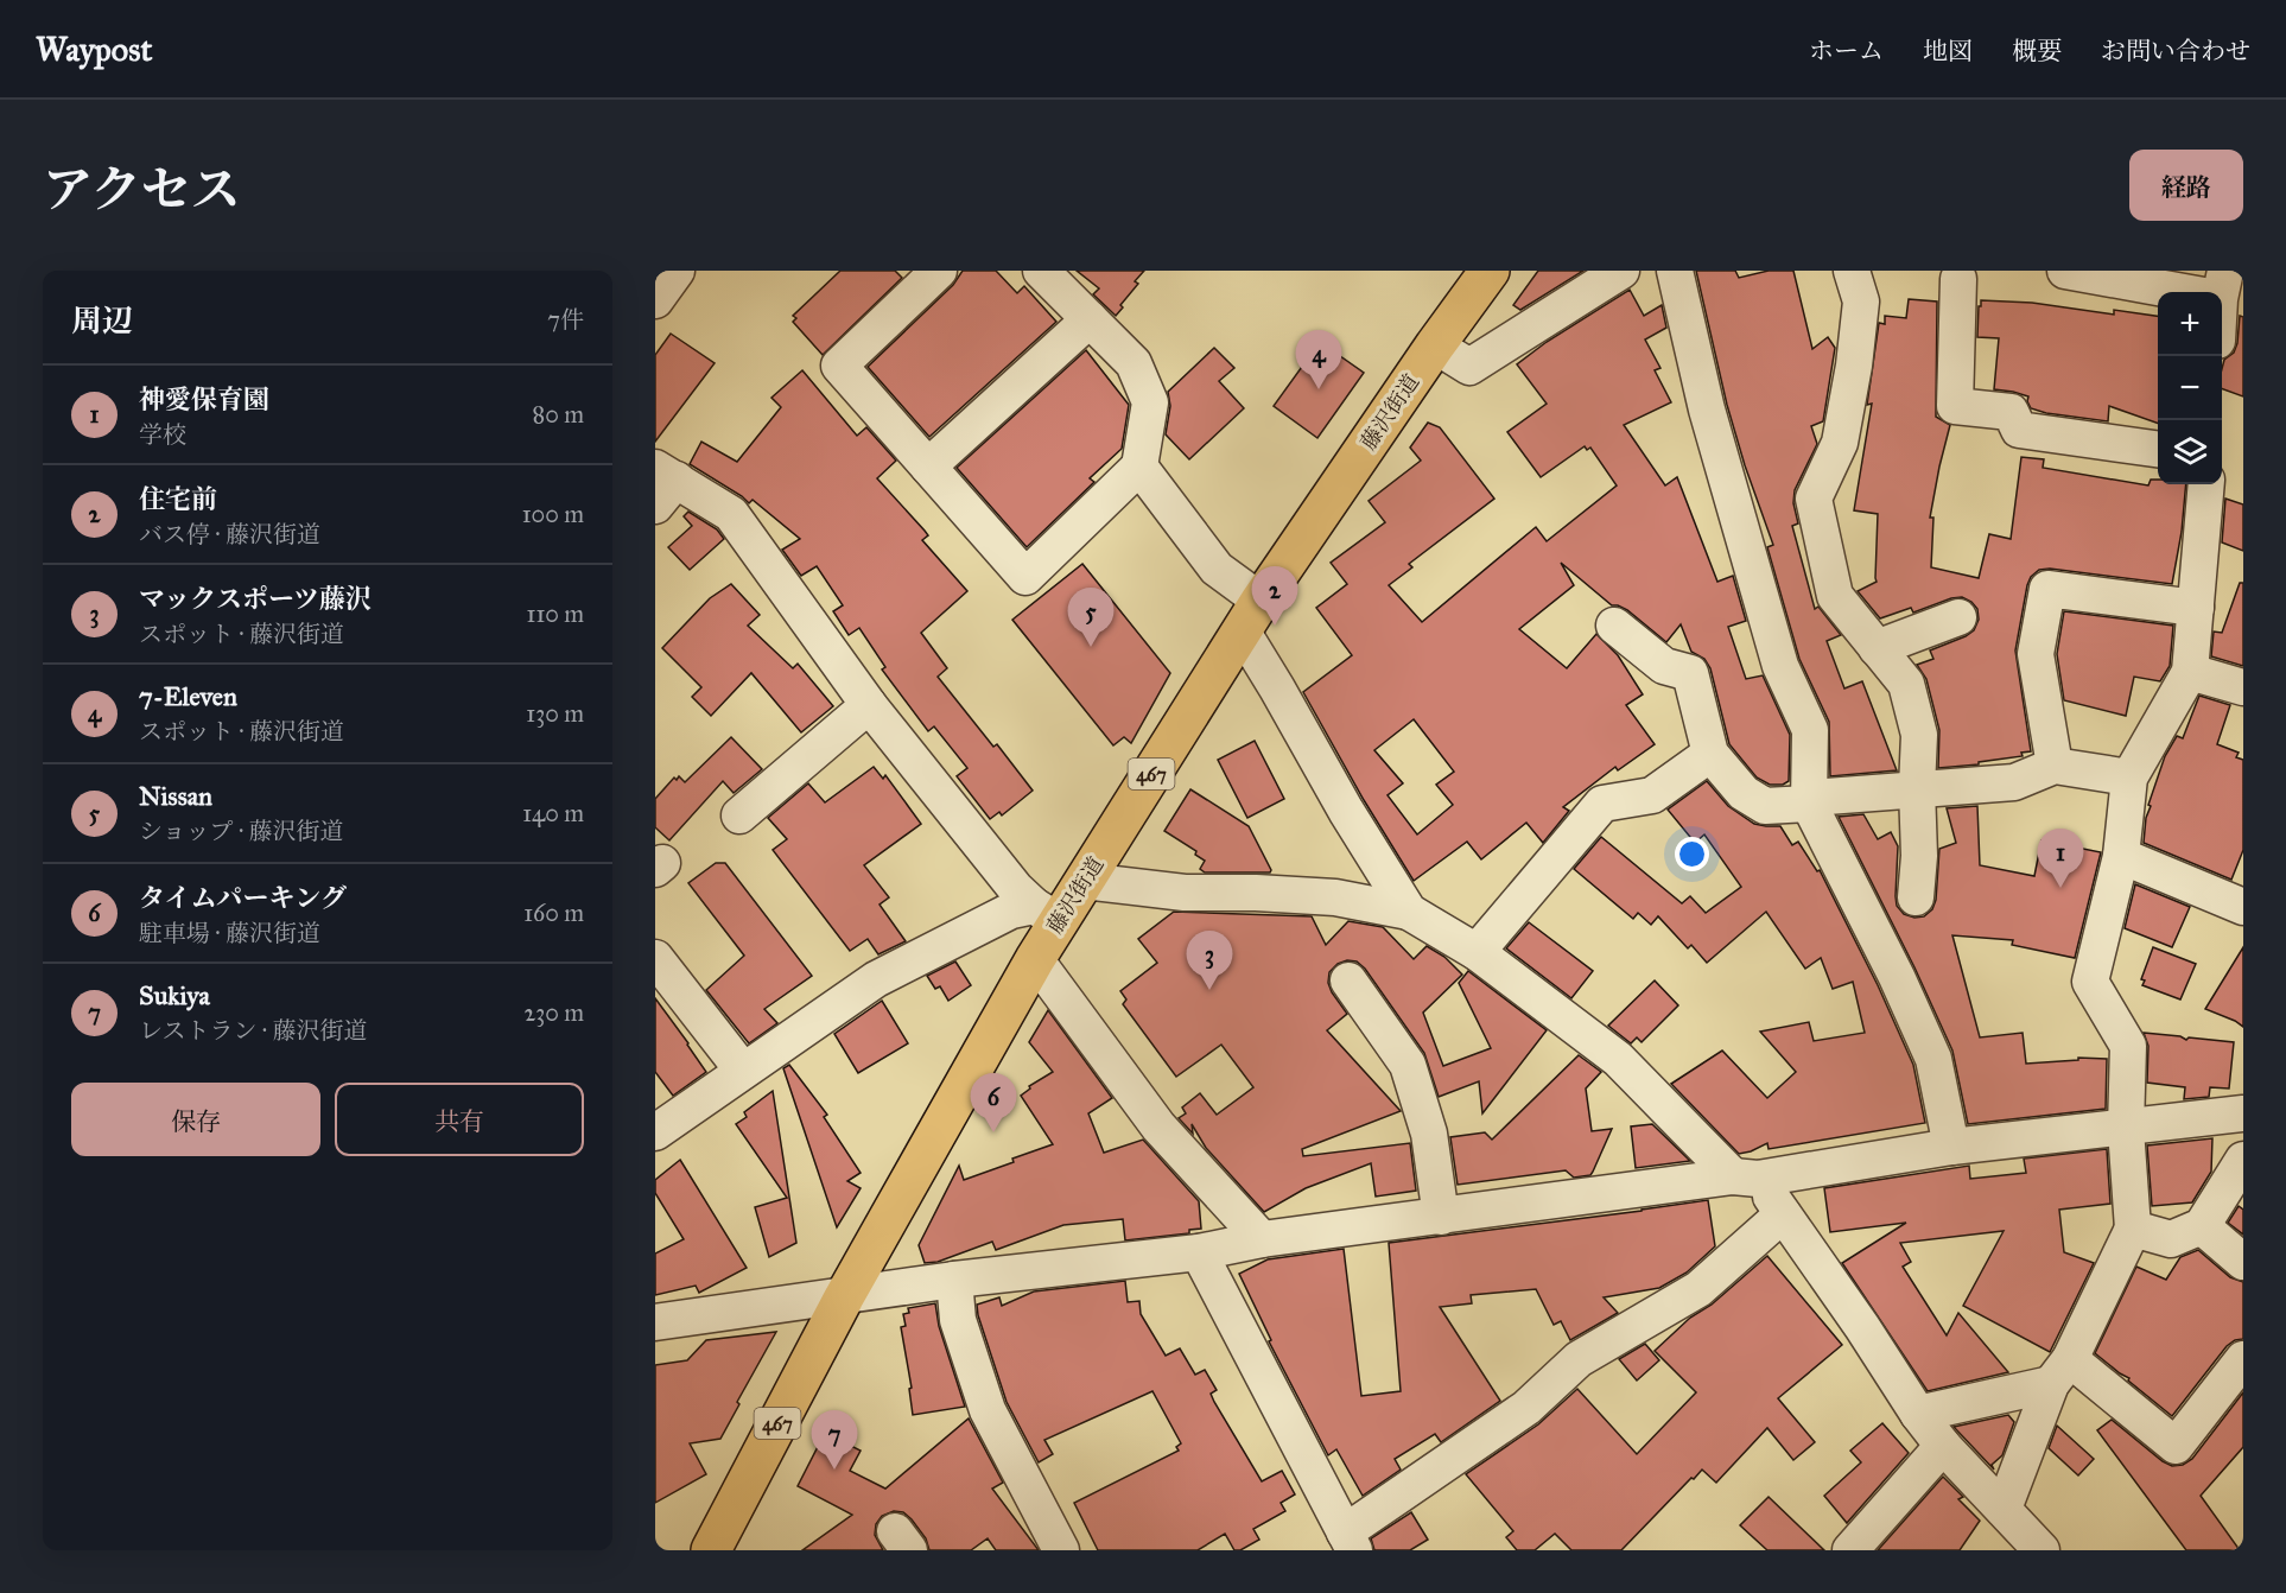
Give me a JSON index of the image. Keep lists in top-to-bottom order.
{
  "streets": {
    "highway": ["藤沢街道", "467"]
  },
  "page": {
    "header": "Waypost",
    "nav": [
      "ホーム",
      "地図",
      "概要",
      "お問い合わせ"
    ],
    "title": "アクセス",
    "buttons": [
      "経路",
      ["保存", "共有"]
    ],
    "heading": ["周辺", "7件"],
    "map_buttons": ["+", "−"],
    "pins": [
      "4",
      "2",
      "5",
      "1",
      "3",
      "6",
      "7"
    ],
    "list": [
      {
        "mark": "1",
        "name": "神愛保育園",
        "note": "学校",
        "value": "80 m"
      },
      {
        "mark": "2",
        "name": "住宅前",
        "note": "バス停 · 藤沢街道",
        "value": "100 m"
      },
      {
        "mark": "3",
        "name": "マックスポーツ藤沢",
        "note": "スポット · 藤沢街道",
        "value": "110 m"
      },
      {
        "mark": "4",
        "name": "7-Eleven",
        "note": "スポット · 藤沢街道",
        "value": "130 m"
      },
      {
        "mark": "5",
        "name": "Nissan",
        "note": "ショップ · 藤沢街道",
        "value": "140 m"
      },
      {
        "mark": "6",
        "name": "タイムパーキング",
        "note": "駐車場 · 藤沢街道",
        "value": "160 m"
      },
      {
        "mark": "7",
        "name": "Sukiya",
        "note": "レストラン · 藤沢街道",
        "value": "230 m"
      }
    ]
  }
}
